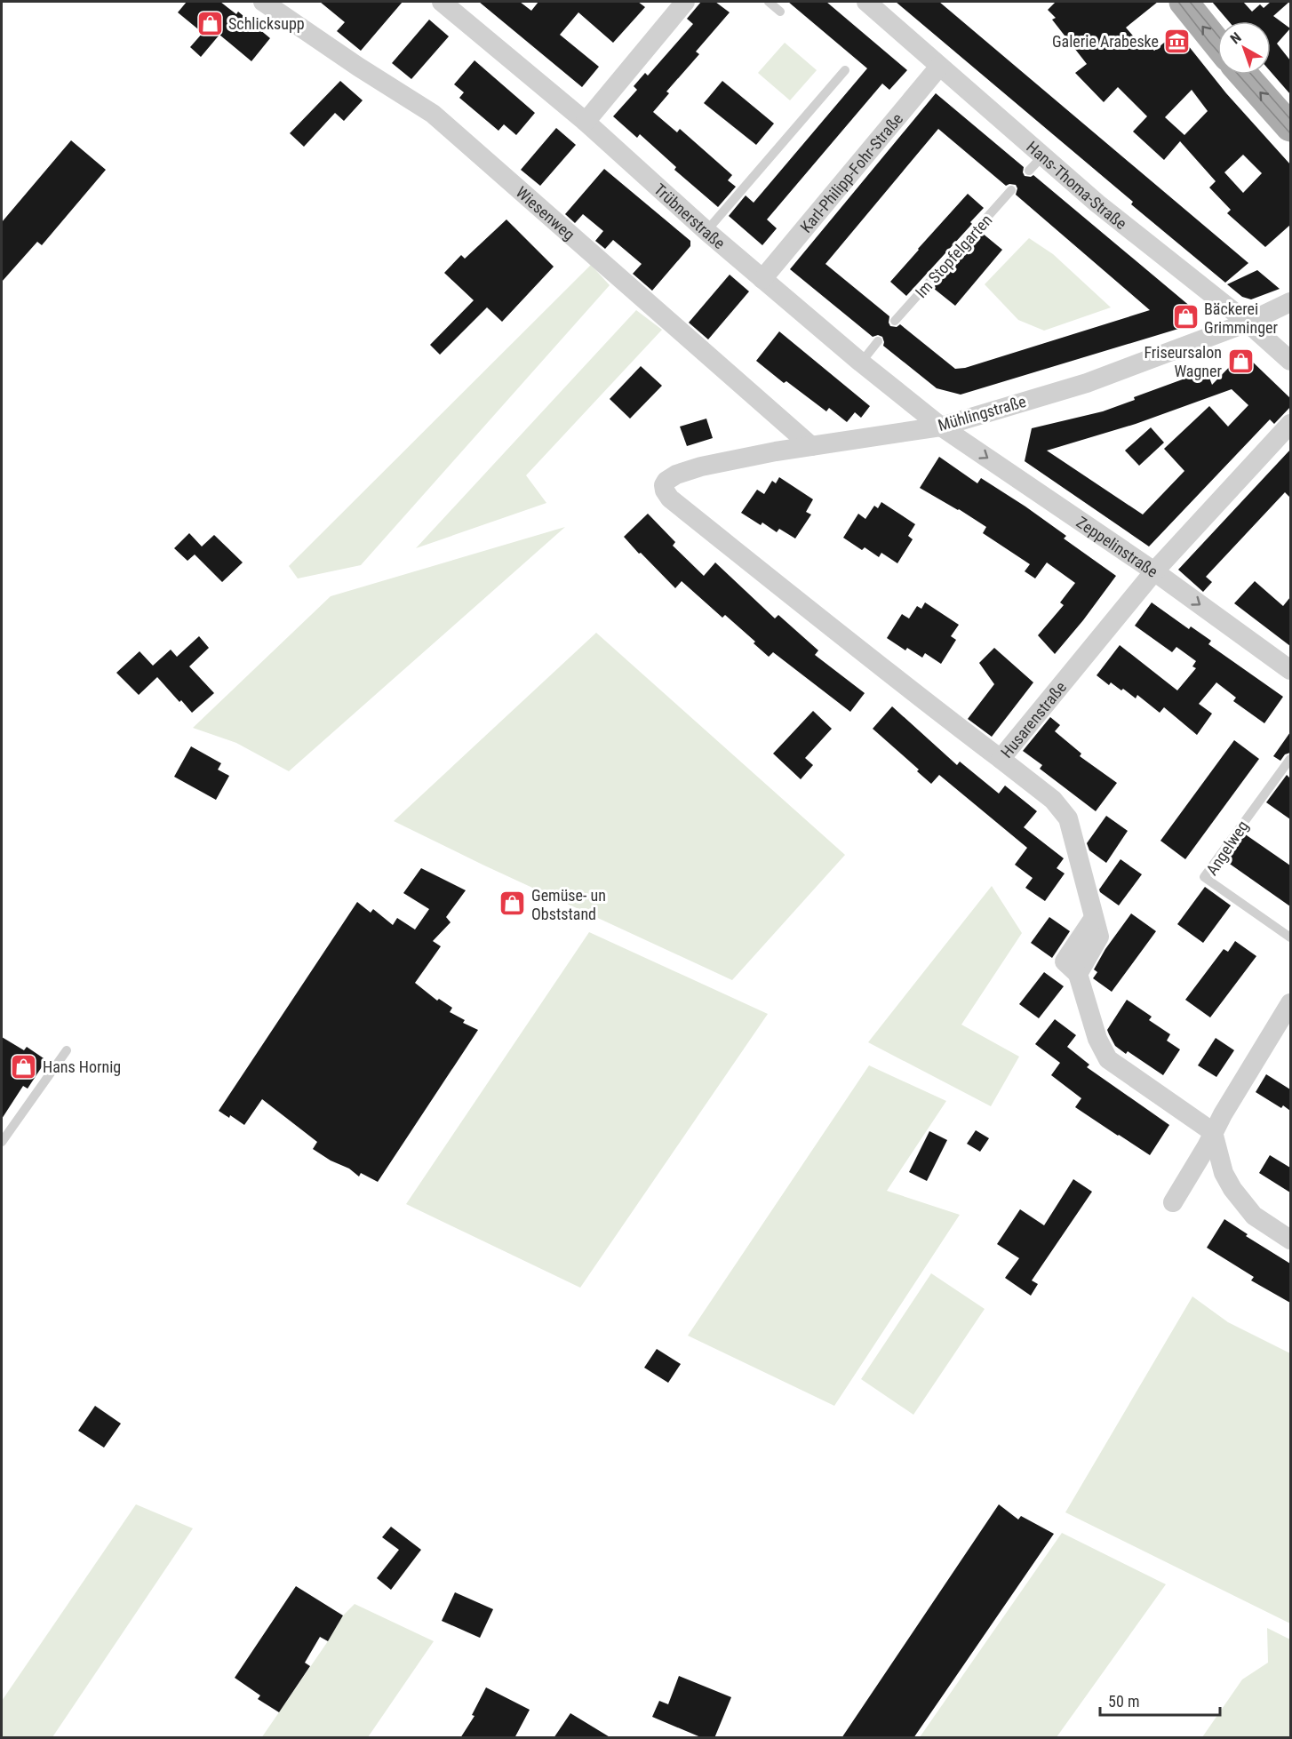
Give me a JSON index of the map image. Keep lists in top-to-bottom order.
{
  "streets": {
    "street": [
      "Karl-Philipp-Fohr-Straße",
      "Hans-Thoma-Straße",
      "Wiesenweg",
      "Trübnerstraße",
      "Mühlingstraße",
      "Zeppelinstraße",
      "Husarenstraße"
    ],
    "lane": ["Im Stopfelgarten", "Angelweg"]
  },
  "crossings": [
    ["Karl-Philipp-Fohr-Straße", "Hans-Thoma-Straße"],
    ["Karl-Philipp-Fohr-Straße", "Trübnerstraße"],
    ["Hans-Thoma-Straße", "Mühlingstraße"],
    ["Wiesenweg", "Mühlingstraße"],
    ["Trübnerstraße", "Mühlingstraße"],
    ["Trübnerstraße", "Zeppelinstraße"],
    ["Mühlingstraße", "Zeppelinstraße"],
    ["Mühlingstraße", "Husarenstraße"],
    ["Zeppelinstraße", "Husarenstraße"]
  ],
  "one_way": ["Zeppelinstraße"],
  "places": {
    "shop": [
      "Schlicksupp",
      "Bäckerei Grimminger",
      "Friseursalon Wagner",
      "Gemüse- un Obststand",
      "Hans Hornig"
    ],
    "museum": ["Galerie Arabeske"]
  },
  "scale_bar": "50 m",
  "north": "top left"
}
